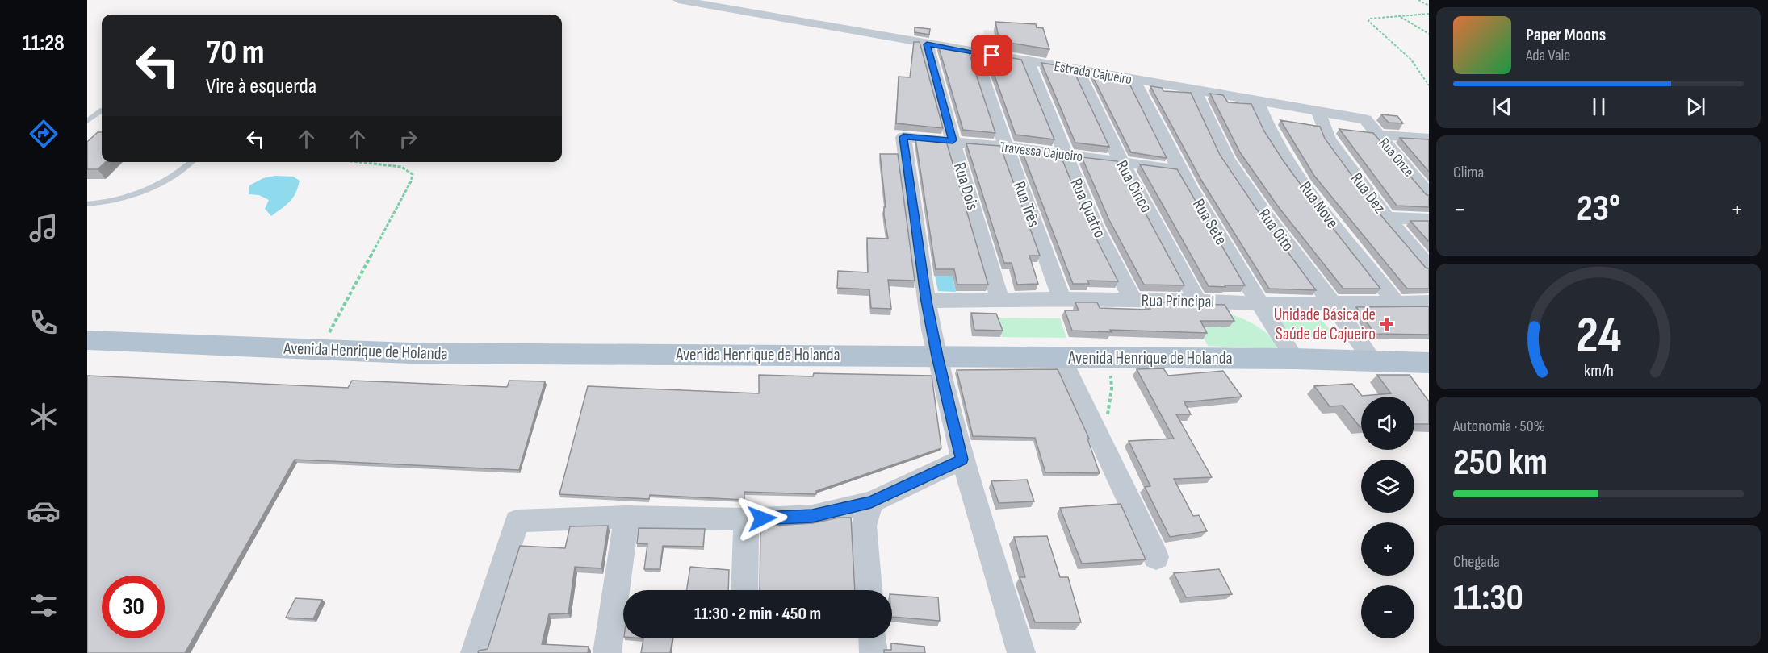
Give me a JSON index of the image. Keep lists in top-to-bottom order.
{
  "streets": {
    "main road": ["Avenida Henrique de Holanda"],
    "street": [
      "Estrada Cajueiro",
      "Travessa Cajueiro",
      "Rua Onze",
      "Rua Dois",
      "Rua Cinco",
      "Rua Dez",
      "Rua Três",
      "Rua Nove",
      "Rua Quatro",
      "Rua Sete",
      "Rua Oito",
      "Rua Principal"
    ]
  },
  "crossings": [
    ["Estrada Cajueiro", "Rua Onze"],
    ["Estrada Cajueiro", "Rua Dois"],
    ["Estrada Cajueiro", "Rua Cinco"],
    ["Estrada Cajueiro", "Rua Dez"],
    ["Estrada Cajueiro", "Rua Três"],
    ["Estrada Cajueiro", "Rua Nove"],
    ["Estrada Cajueiro", "Rua Quatro"],
    ["Estrada Cajueiro", "Rua Sete"],
    ["Estrada Cajueiro", "Rua Oito"],
    ["Travessa Cajueiro", "Rua Dois"],
    ["Travessa Cajueiro", "Rua Cinco"],
    ["Travessa Cajueiro", "Rua Três"],
    ["Travessa Cajueiro", "Rua Quatro"],
    ["Travessa Cajueiro", "Rua Sete"],
    ["Travessa Cajueiro", "Rua Principal"],
    ["Rua Dois", "Rua Principal"],
    ["Rua Cinco", "Rua Principal"],
    ["Rua Três", "Rua Principal"],
    ["Rua Nove", "Rua Principal"],
    ["Rua Quatro", "Rua Principal"],
    ["Rua Sete", "Rua Principal"],
    ["Rua Sete", "Avenida Henrique de Holanda"],
    ["Rua Oito", "Rua Principal"],
    ["Rua Oito", "Avenida Henrique de Holanda"]
  ],
  "places": {
    "health": ["Unidade Básica de Saúde de Cajueiro"]
  },
  "page": {
    "tabs": "11:28",
    "turn": ["70 m", "Vire à esquerda"],
    "song": ["Paper Moons", "Ada Vale"],
    "tile": [
      "Clima",
      ["Autonomia · 50%", "250 km"],
      ["Chegada", "11:30"]
    ],
    "heat": ["−", "23°", "+"],
    "map_buttons": ["+", "−"],
    "limit": "30",
    "trip": "11:30 · 2 min · 450 m",
    "gauge": ["24", "km/h"]
  }
}
